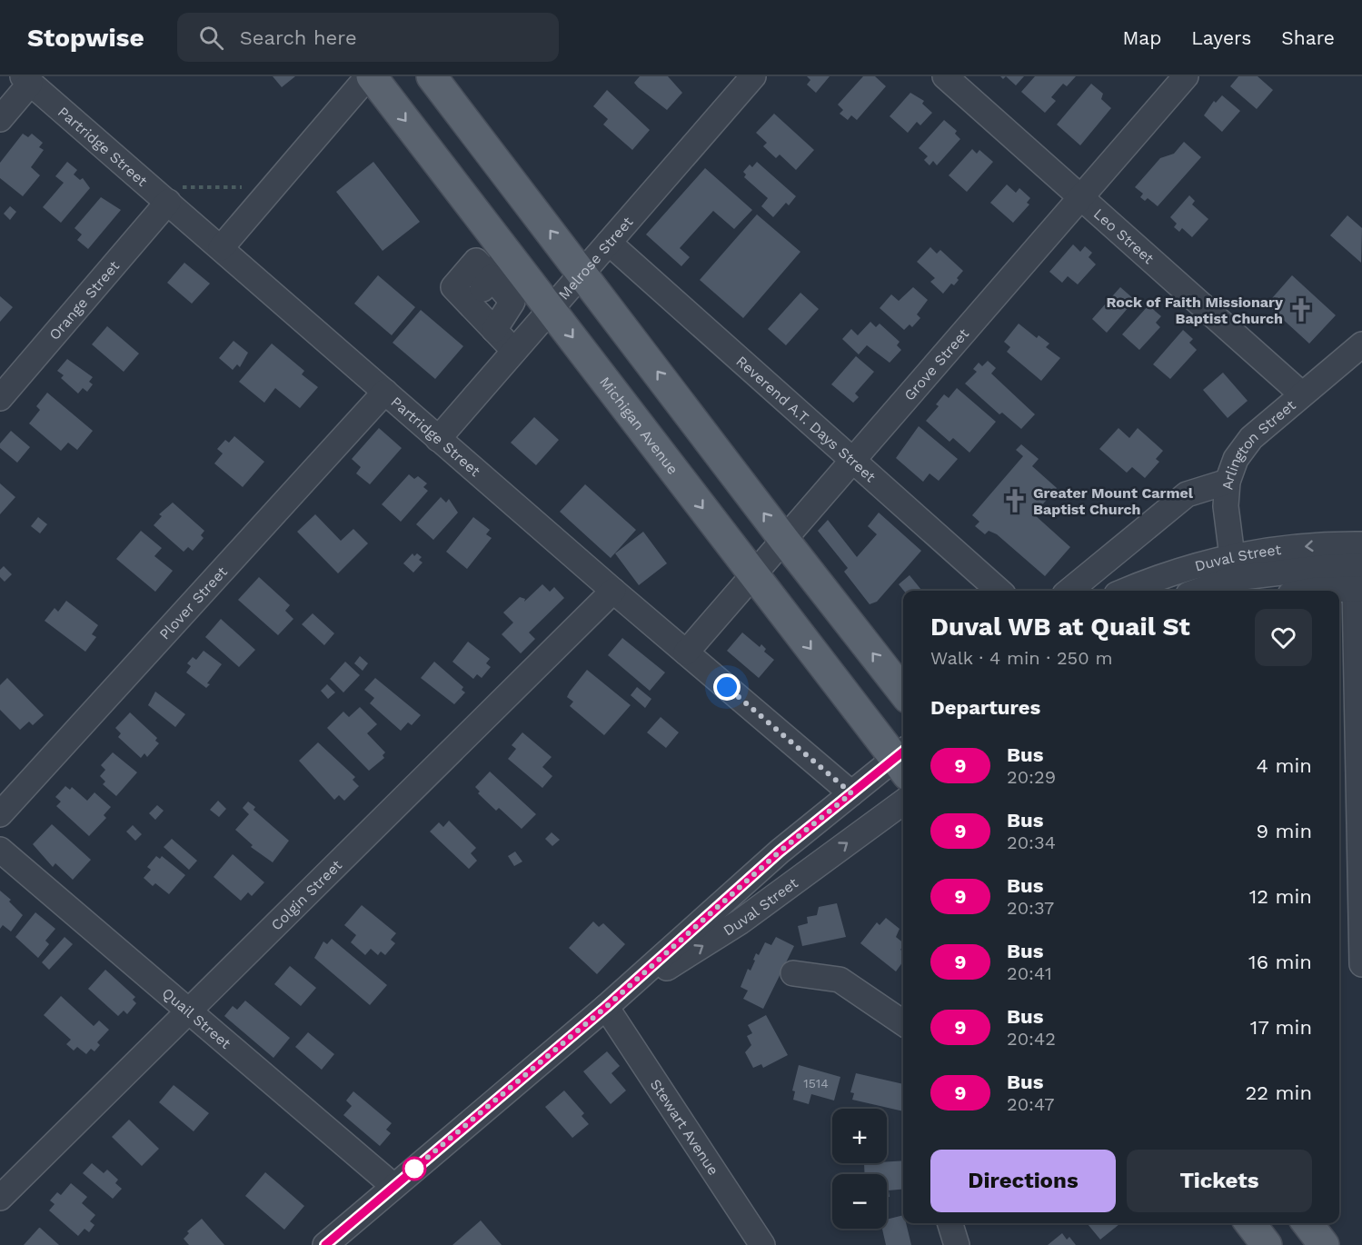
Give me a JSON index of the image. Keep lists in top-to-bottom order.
{
  "streets": {
    "main road": ["Michigan Avenue"],
    "street": [
      "Partridge Street",
      "Leo Street",
      "Melrose Street",
      "Orange Street",
      "Grove Street",
      "Reverend A.T. Days Street",
      "Arlington Street",
      "Duval Street",
      "Plover Street",
      "Colgin Street",
      "Quail Street",
      "Stewart Avenue"
    ]
  },
  "crossings": [
    ["Partridge Street", "Melrose Street"],
    ["Partridge Street", "Orange Street"],
    ["Partridge Street", "Grove Street"],
    ["Partridge Street", "Duval Street"],
    ["Partridge Street", "Plover Street"],
    ["Partridge Street", "Colgin Street"],
    ["Leo Street", "Grove Street"],
    ["Leo Street", "Arlington Street"],
    ["Melrose Street", "Reverend A.T. Days Street"],
    ["Melrose Street", "Michigan Avenue"],
    ["Grove Street", "Reverend A.T. Days Street"],
    ["Grove Street", "Michigan Avenue"],
    ["Michigan Avenue", "Duval Street"],
    ["Arlington Street", "Duval Street"],
    ["Duval Street", "Quail Street"],
    ["Duval Street", "Stewart Avenue"],
    ["Colgin Street", "Quail Street"]
  ],
  "places": {
    "church": ["Rock of Faith Missionary Baptist Church", "Greater Mount Carmel Baptist Church"]
  },
  "lines": ["bus line 9"],
  "house_numbers": ["1514"],
  "page": {
    "header": "Stopwise",
    "search": "Search here",
    "nav": ["Map", "Layers", "Share"],
    "heading": [
      ["Duval WB at Quail St", "Walk · 4 min · 250 m"],
      "Departures"
    ],
    "list": [
      {
        "mark": "9",
        "name": "Bus",
        "note": "20:29",
        "value": "4 min"
      },
      {
        "mark": "9",
        "name": "Bus",
        "note": "20:34",
        "value": "9 min"
      },
      {
        "mark": "9",
        "name": "Bus",
        "note": "20:37",
        "value": "12 min"
      },
      {
        "mark": "9",
        "name": "Bus",
        "note": "20:41",
        "value": "16 min"
      },
      {
        "mark": "9",
        "name": "Bus",
        "note": "20:42",
        "value": "17 min"
      },
      {
        "mark": "9",
        "name": "Bus",
        "note": "20:47",
        "value": "22 min"
      }
    ],
    "map_buttons": ["+", "−"],
    "buttons": ["Directions", "Tickets"]
  }
}
